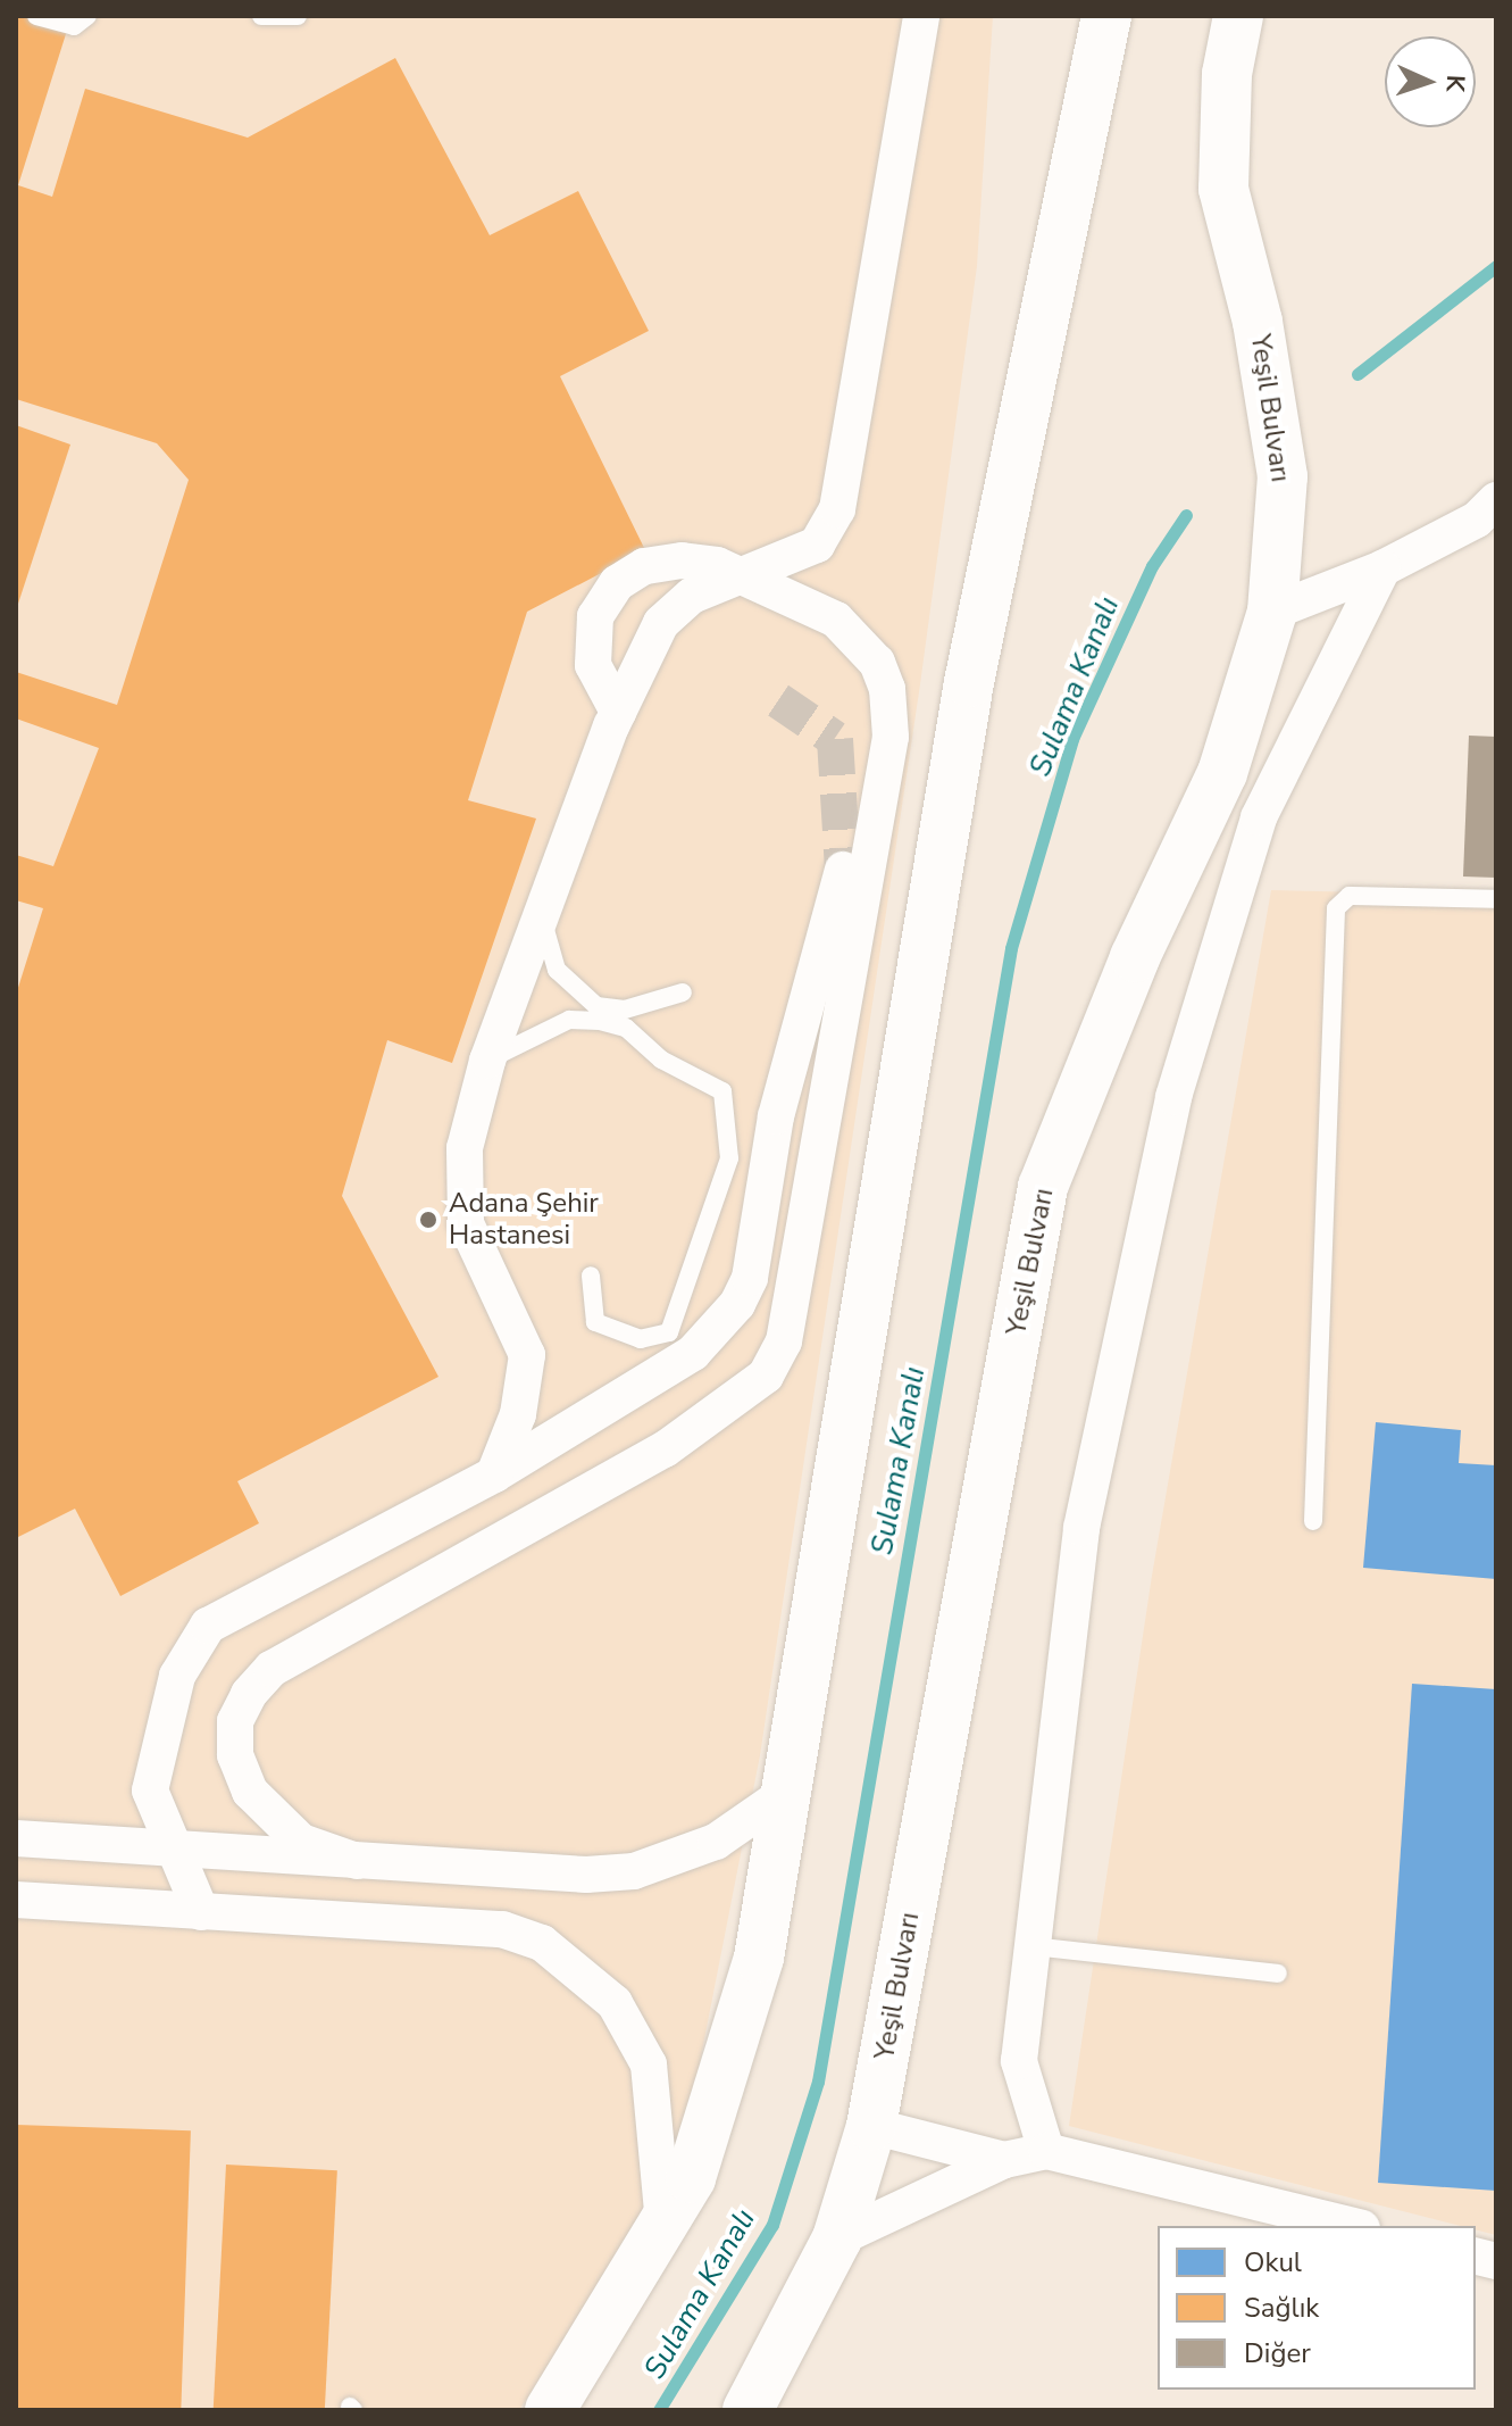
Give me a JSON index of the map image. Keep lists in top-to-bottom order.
{
  "streets": {
    "main road": ["Yeşil Bulvarı"]
  },
  "water": ["Sulama Kanalı"],
  "places": ["Adana Şehir Hastanesi"],
  "legend": ["Okul", "Sağlık", "Diğer"],
  "north": "right"
}
